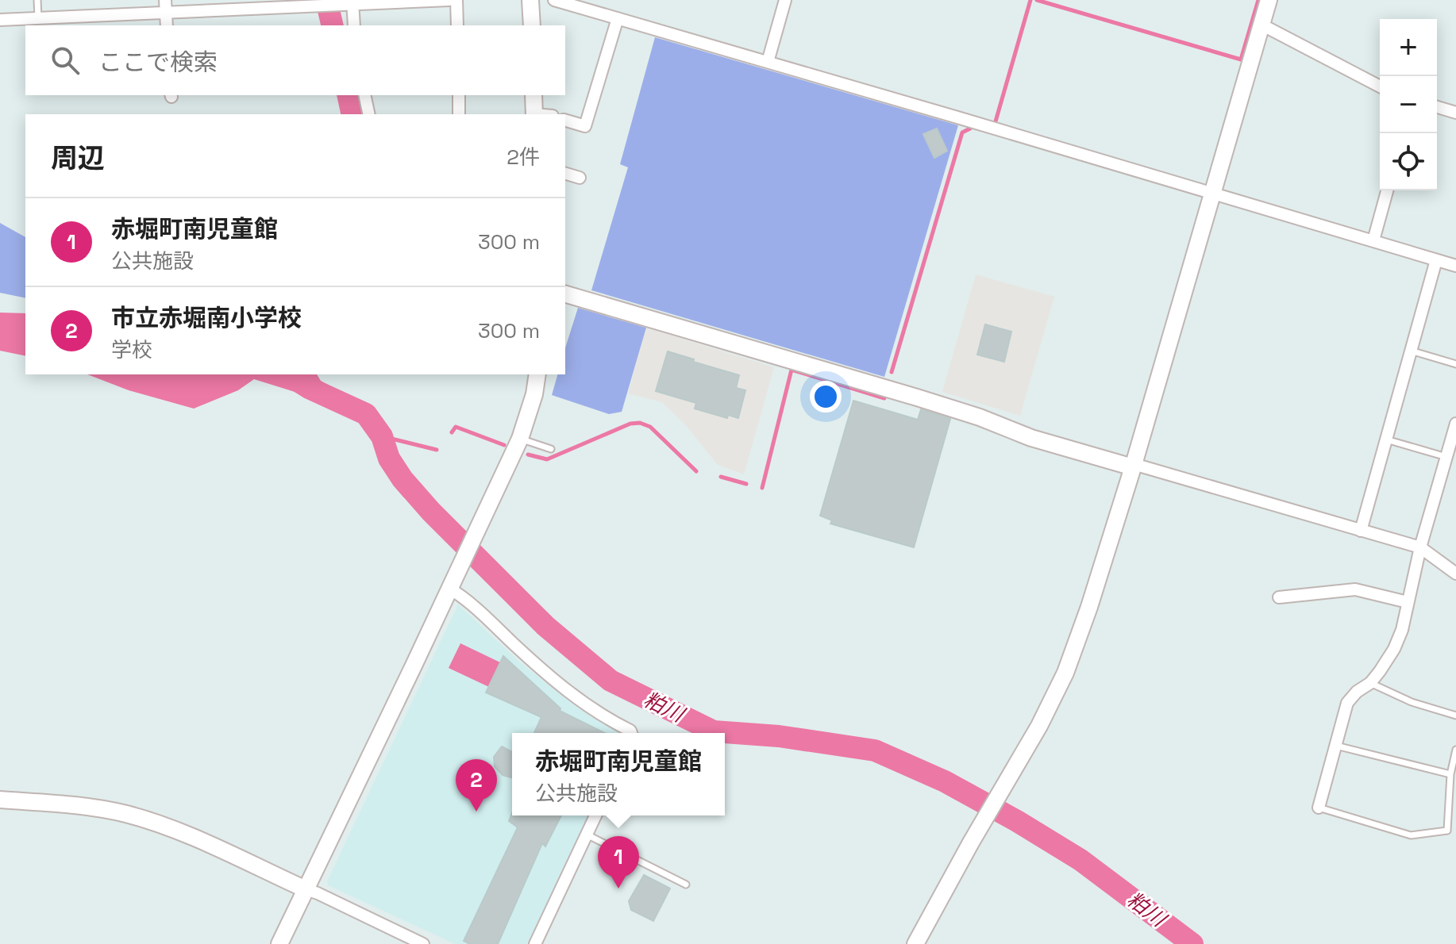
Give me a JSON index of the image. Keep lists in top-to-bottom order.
{
  "water": ["粕川"],
  "page": {
    "map_buttons": ["+", "−"],
    "search": "ここで検索",
    "heading": ["周辺", "2件"],
    "list": [
      {
        "mark": "1",
        "name": "赤堀町南児童館",
        "note": "公共施設",
        "value": "300 m"
      },
      {
        "mark": "2",
        "name": "市立赤堀南小学校",
        "note": "学校",
        "value": "300 m"
      }
    ],
    "popup": ["赤堀町南児童館", "公共施設"],
    "pins": ["2", "1"]
  }
}
